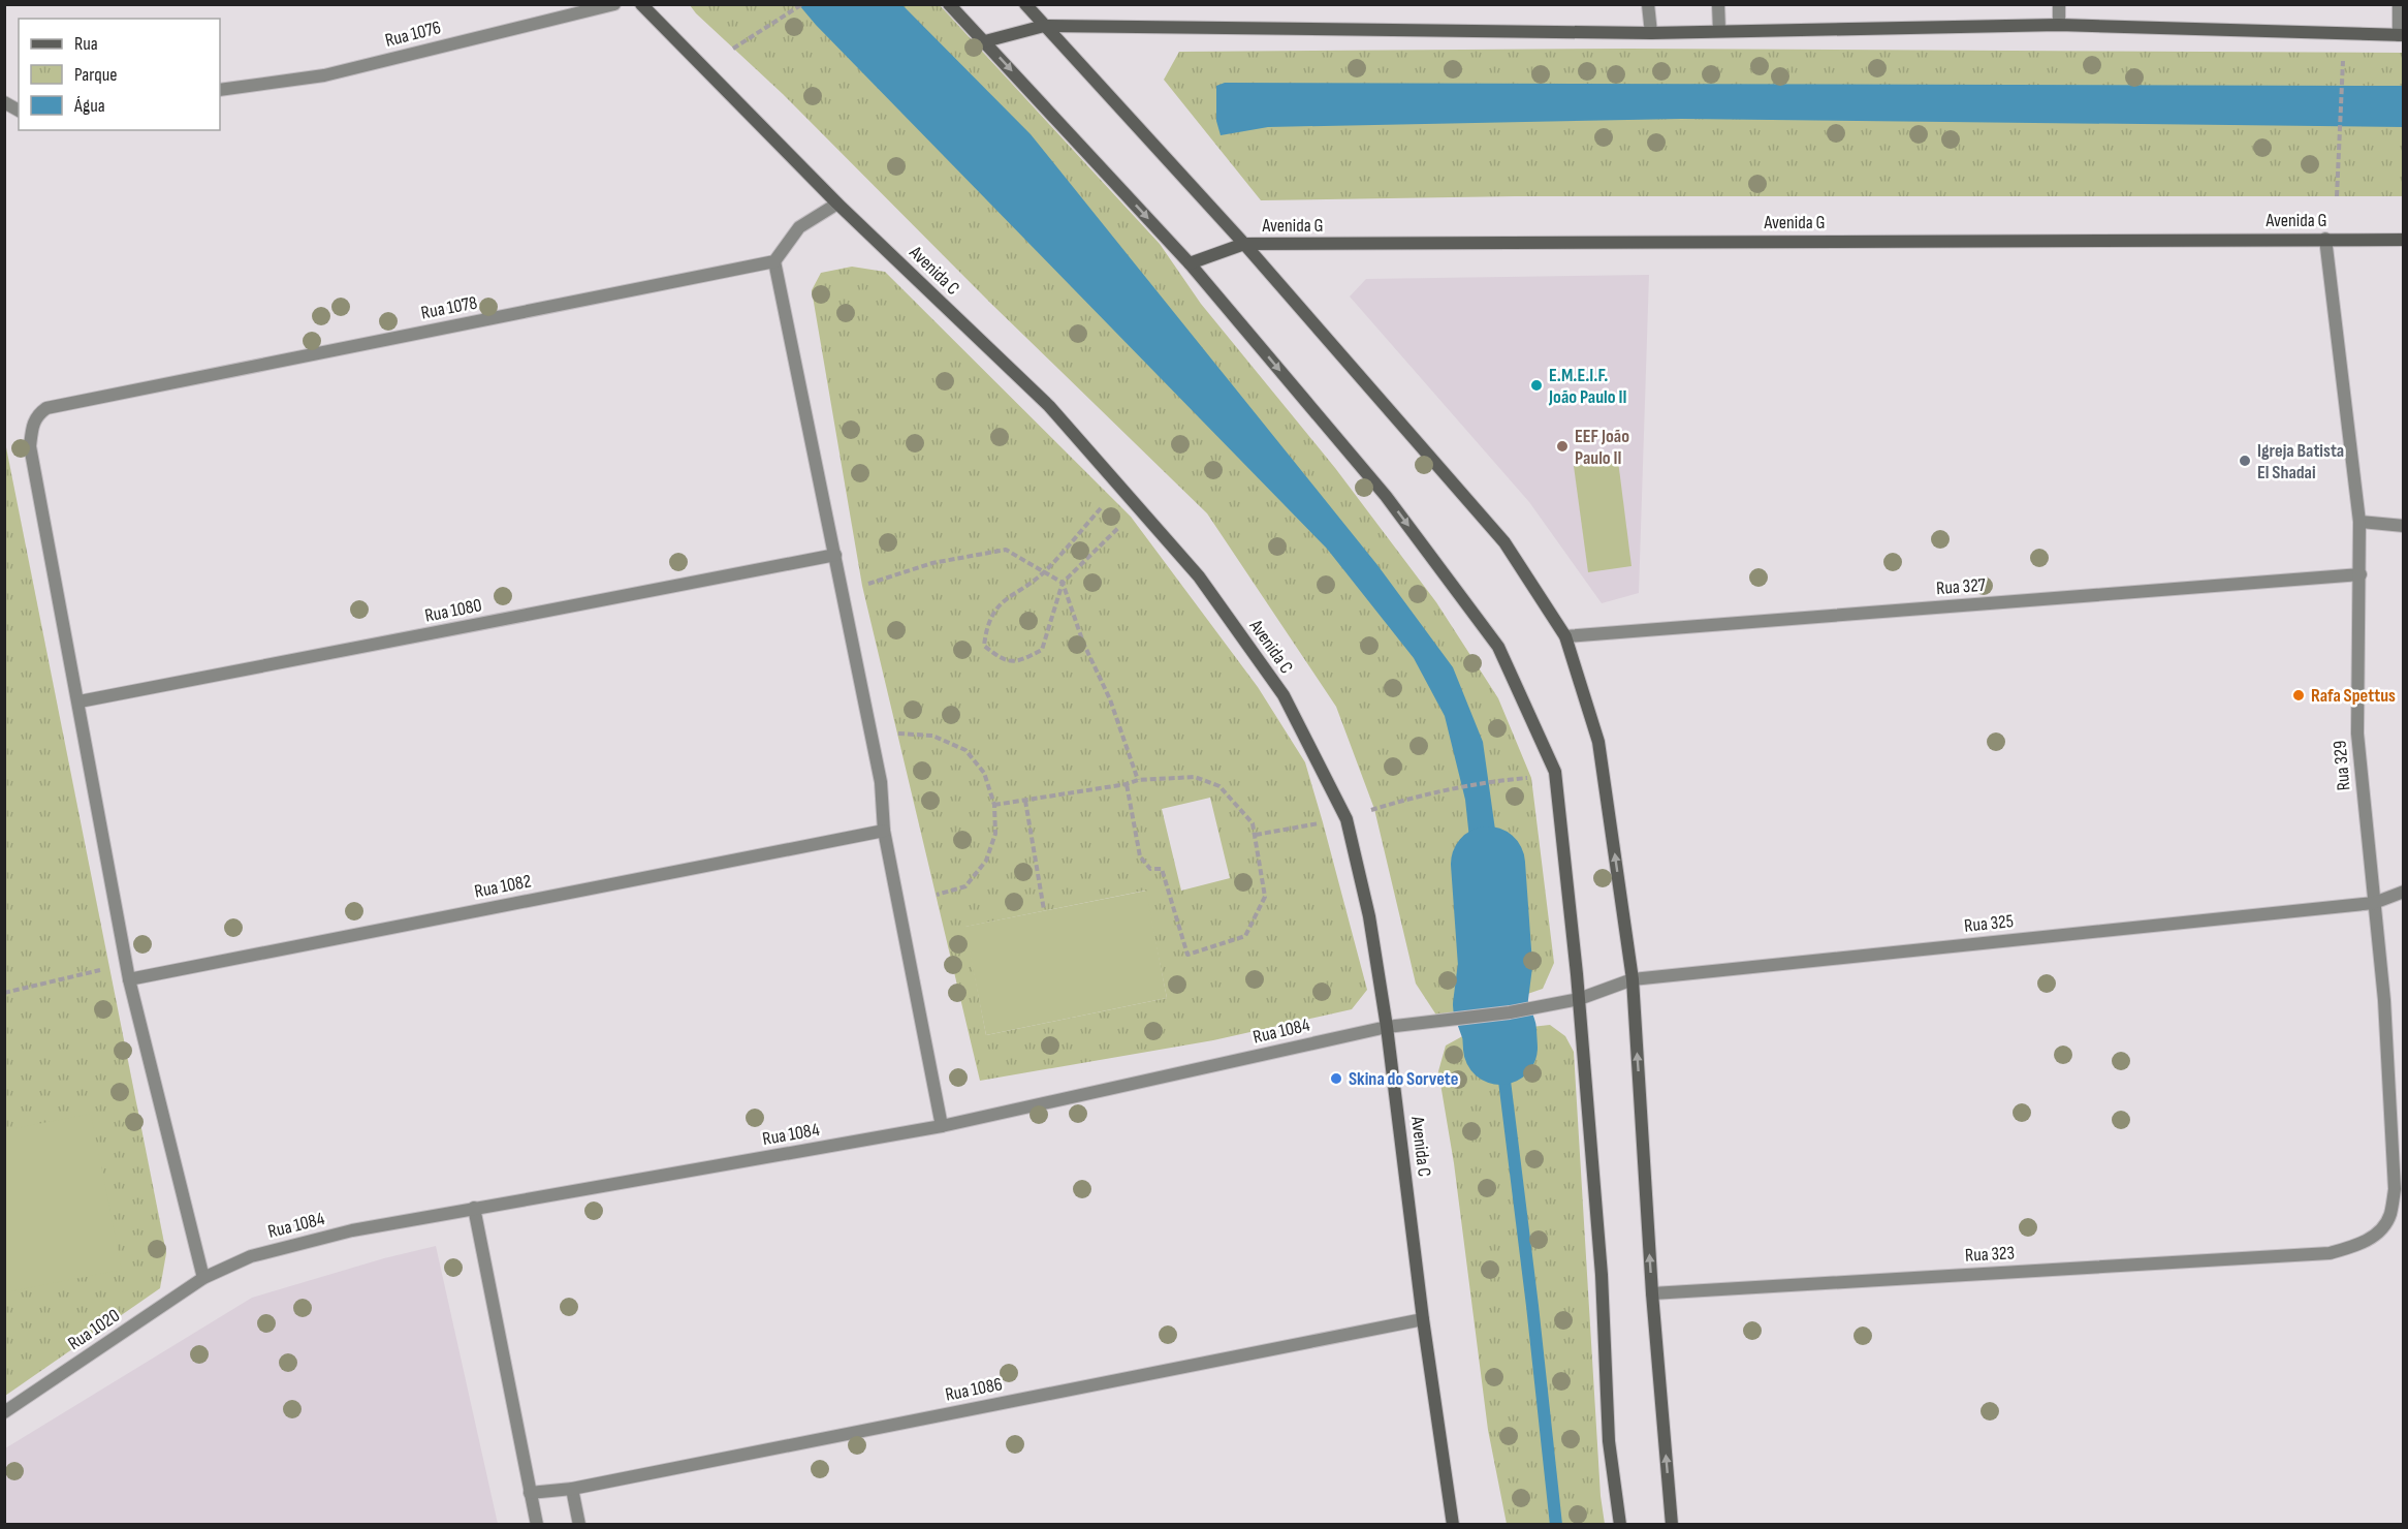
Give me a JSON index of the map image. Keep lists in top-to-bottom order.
{
  "streets": {
    "street": [
      "Rua 1076",
      "Avenida G",
      "Avenida C",
      "Rua 1078",
      "Rua 327",
      "Rua 1080",
      "Rua 329",
      "Rua 1082",
      "Rua 325",
      "Rua 1084",
      "Rua 323",
      "Rua 1020",
      "Rua 1086"
    ]
  },
  "crossings": [
    ["Avenida G", "Rua 329"],
    ["Avenida C", "Rua 1084"],
    ["Avenida C", "Rua 1086"],
    ["Rua 1078", "Rua 1080"],
    ["Rua 327", "Rua 329"],
    ["Rua 329", "Rua 325"],
    ["Rua 329", "Rua 323"],
    ["Rua 325", "Rua 1084"],
    ["Rua 1084", "Rua 1020"]
  ],
  "places": [
    "E.M.E.I.F. João Paulo II",
    "EEF João Paulo II",
    "Igreja Batista El Shadai",
    "Rafa Spettus",
    "Skina do Sorvete"
  ],
  "legend": ["Rua", "Parque", "Água"]
}
